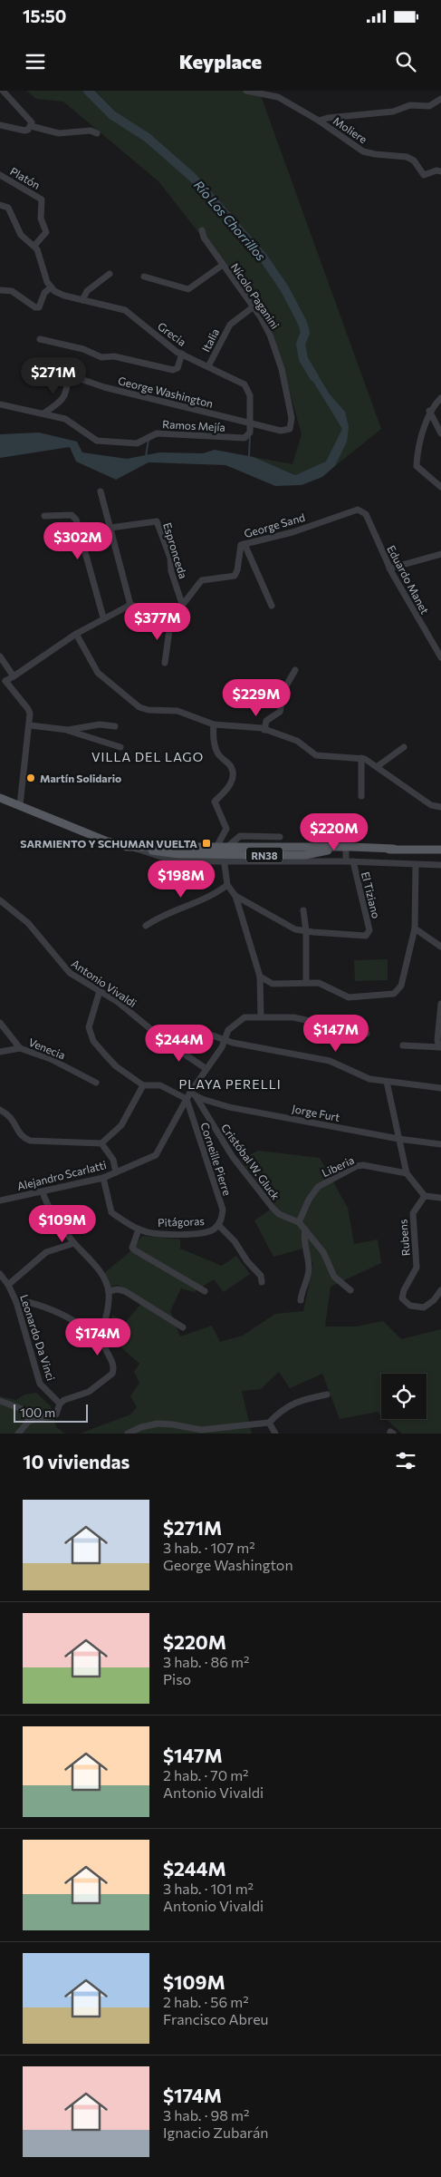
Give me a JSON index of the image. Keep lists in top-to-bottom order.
{
  "streets": {
    "main road": ["RN38"],
    "street": [
      "Moliere",
      "Platón",
      "Nícolo Paganini",
      "Grecia",
      "Italia",
      "George Washington",
      "Ramos Mejía",
      "George Sand",
      "Espronceda",
      "Eduardo Manet",
      "El Tiziano",
      "Antonio Vivaldi",
      "Venecia",
      "Jorge Furt",
      "Corneille Pierre",
      "Cristóbal W. Gluck",
      "Liberia",
      "Alejandro Scarlatti",
      "Pitágoras",
      "Rubens",
      "Leonardo Da Vinci"
    ]
  },
  "crossings": [
    ["Nícolo Paganini", "Italia"],
    ["Nícolo Paganini", "George Washington"],
    ["Grecia", "Italia"],
    ["Grecia", "George Washington"],
    ["Grecia", "Ramos Mejía"],
    ["George Washington", "Ramos Mejía"],
    ["George Sand", "Espronceda"],
    ["George Sand", "Eduardo Manet"],
    ["RN38", "El Tiziano"],
    ["Antonio Vivaldi", "Alejandro Scarlatti"],
    ["Jorge Furt", "Cristóbal W. Gluck"],
    ["Jorge Furt", "Alejandro Scarlatti"],
    ["Corneille Pierre", "Alejandro Scarlatti"],
    ["Corneille Pierre", "Pitágoras"],
    ["Cristóbal W. Gluck", "Liberia"],
    ["Cristóbal W. Gluck", "Alejandro Scarlatti"],
    ["Alejandro Scarlatti", "Pitágoras"]
  ],
  "districts": ["VILLA DEL LAGO", "PLAYA PERELLI"],
  "water": ["Río Los Chorrillos"],
  "places": {
    "other": ["Martín Solidario"],
    "transit": ["SARMIENTO Y SCHUMAN VUELTA"]
  },
  "scale_bar": "100 m",
  "page": {
    "status": "15:50",
    "header": "Keyplace",
    "price": [
      "$271M",
      "$302M",
      "$377M",
      "$229M",
      "$220M",
      "$198M",
      "$147M",
      "$244M",
      "$109M",
      "$174M"
    ],
    "scale": "100 m",
    "heading": "10 viviendas",
    "list": [
      {
        "name": "$271M",
        "note": "3 hab. · 107 m² · George Washington"
      },
      {
        "name": "$220M",
        "note": "3 hab. · 86 m² · Piso"
      },
      {
        "name": "$147M",
        "note": "2 hab. · 70 m² · Antonio Vivaldi"
      },
      {
        "name": "$244M",
        "note": "3 hab. · 101 m² · Antonio Vivaldi"
      },
      {
        "name": "$109M",
        "note": "2 hab. · 56 m² · Francisco Abreu"
      },
      {
        "name": "$174M",
        "note": "3 hab. · 98 m² · Ignacio Zubarán"
      }
    ]
  }
}
